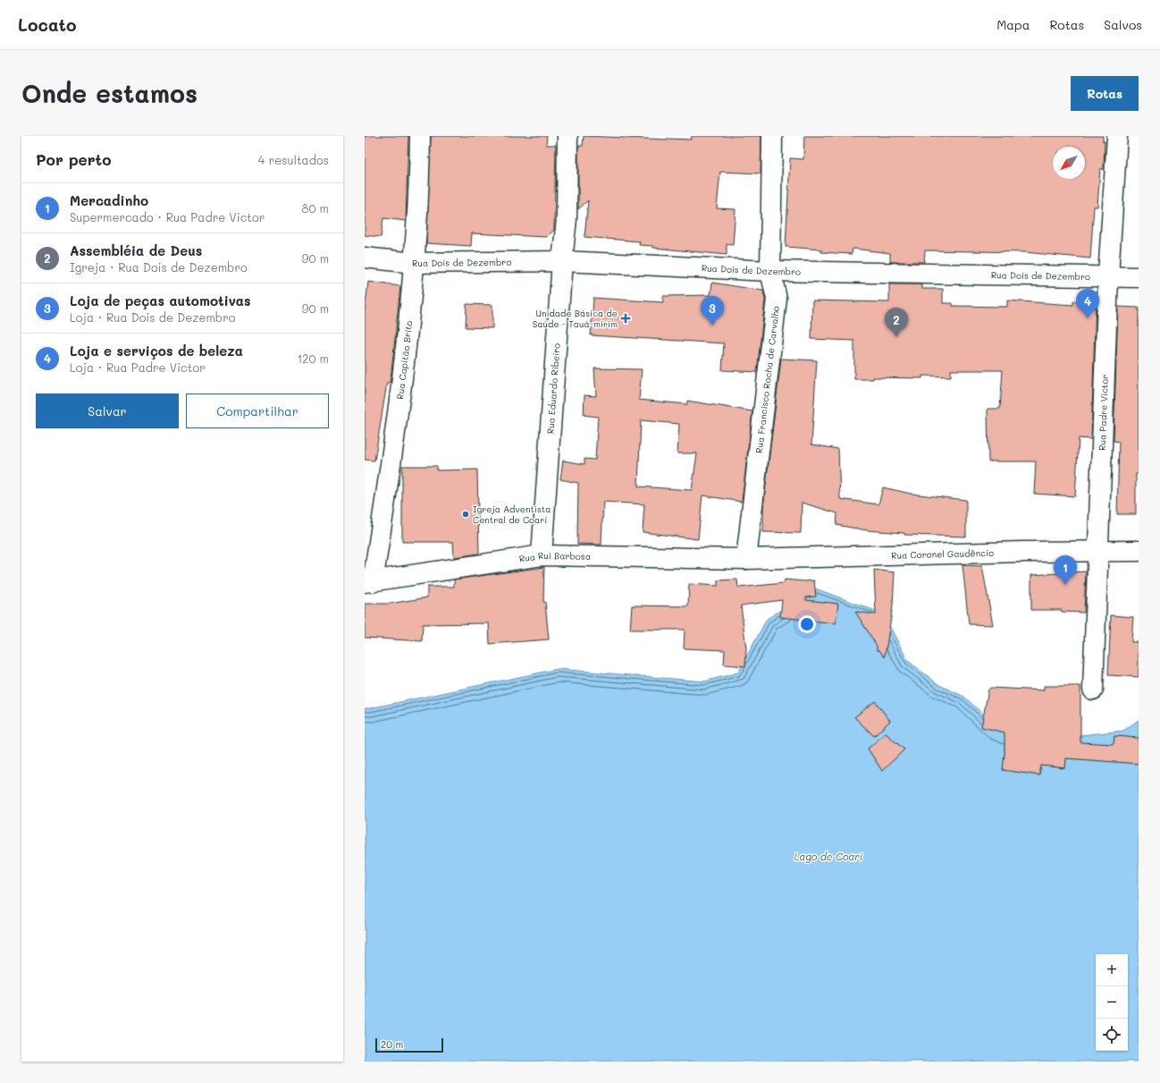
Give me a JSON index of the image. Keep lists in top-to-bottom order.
{
  "streets": {
    "street": [
      "Rua Dois de Dezembro",
      "Rua Capitão Brito",
      "Rua Francisco Rocha de Carvalho",
      "Rua Eduardo Ribeiro",
      "Rua Padre Victor",
      "Rua Coronel Gaudêncio",
      "Rua Rui Barbosa"
    ]
  },
  "crossings": [
    ["Rua Dois de Dezembro", "Rua Capitão Brito"],
    ["Rua Dois de Dezembro", "Rua Francisco Rocha de Carvalho"],
    ["Rua Dois de Dezembro", "Rua Eduardo Ribeiro"],
    ["Rua Dois de Dezembro", "Rua Padre Victor"],
    ["Rua Capitão Brito", "Rua Rui Barbosa"],
    ["Rua Francisco Rocha de Carvalho", "Rua Coronel Gaudêncio"],
    ["Rua Francisco Rocha de Carvalho", "Rua Rui Barbosa"],
    ["Rua Eduardo Ribeiro", "Rua Rui Barbosa"],
    ["Rua Padre Victor", "Rua Coronel Gaudêncio"],
    ["Rua Coronel Gaudêncio", "Rua Rui Barbosa"]
  ],
  "water": ["Lago de Coari"],
  "places": {
    "health": ["Unidade Básica de Saúde - Tauá-mirim"],
    "other": ["Igreja Adventista Central de Coari"]
  },
  "scale_bar": "20 m",
  "north": "bottom left",
  "page": {
    "header": "Locato",
    "nav": ["Mapa", "Rotas", "Salvos"],
    "buttons": [
      "Rotas",
      ["Salvar", "Compartilhar"]
    ],
    "title": "Onde estamos",
    "heading": ["Por perto", "4 resultados"],
    "list": [
      {
        "mark": "1",
        "name": "Mercadinho",
        "note": "Supermercado · Rua Padre Victor",
        "value": "80 m"
      },
      {
        "mark": "2",
        "name": "Assembléia de Deus",
        "note": "Igreja · Rua Dois de Dezembro",
        "value": "90 m"
      },
      {
        "mark": "3",
        "name": "Loja de peças automotivas",
        "note": "Loja · Rua Dois de Dezembro",
        "value": "90 m"
      },
      {
        "mark": "4",
        "name": "Loja e serviços de beleza",
        "note": "Loja · Rua Padre Victor",
        "value": "120 m"
      }
    ],
    "pins": [
      "4",
      "3",
      "2",
      "1"
    ],
    "map_buttons": ["+", "−"],
    "scale": "20 m"
  }
}
